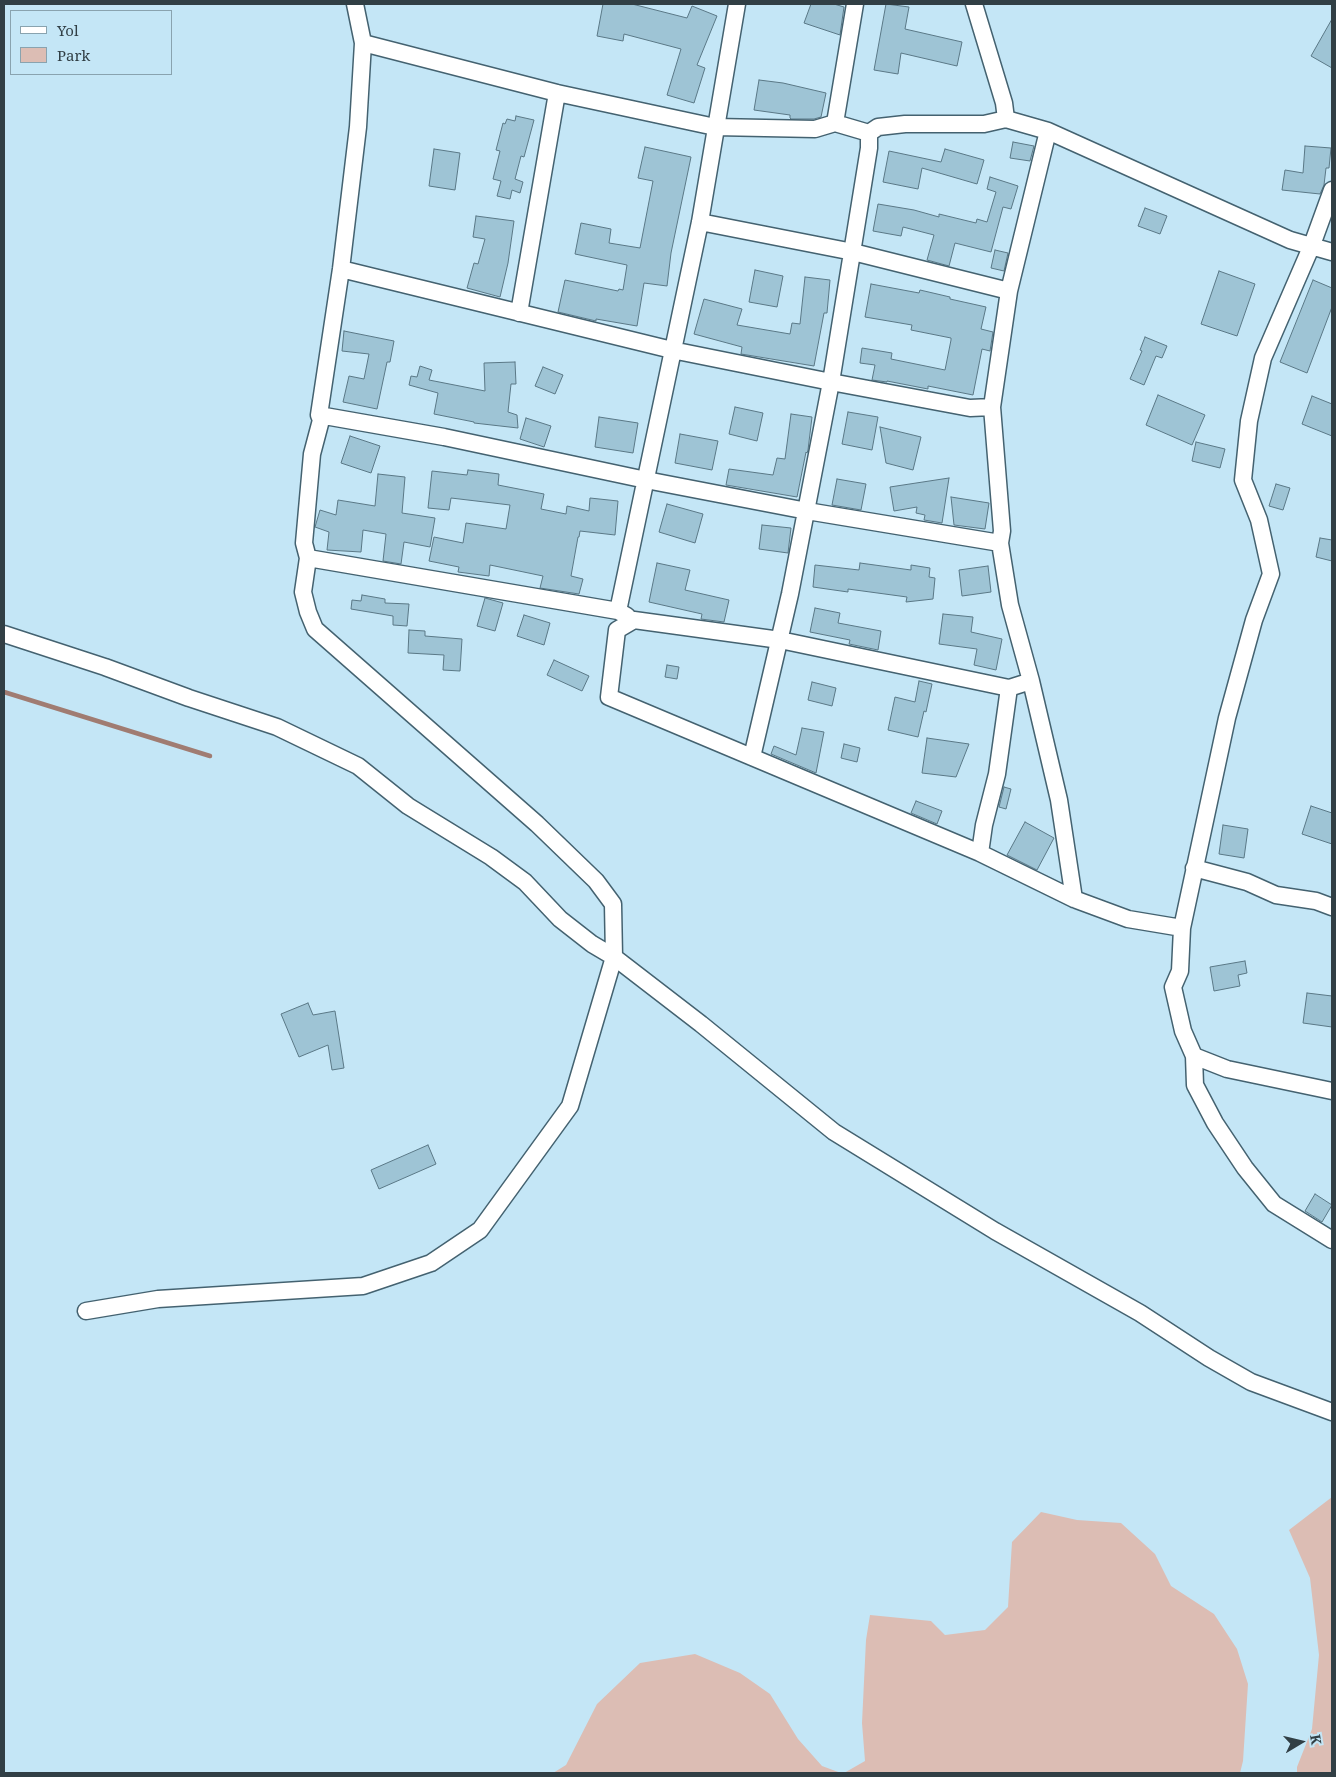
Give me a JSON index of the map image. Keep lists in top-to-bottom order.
{
  "legend": ["Yol", "Park"],
  "north": "right"
}
